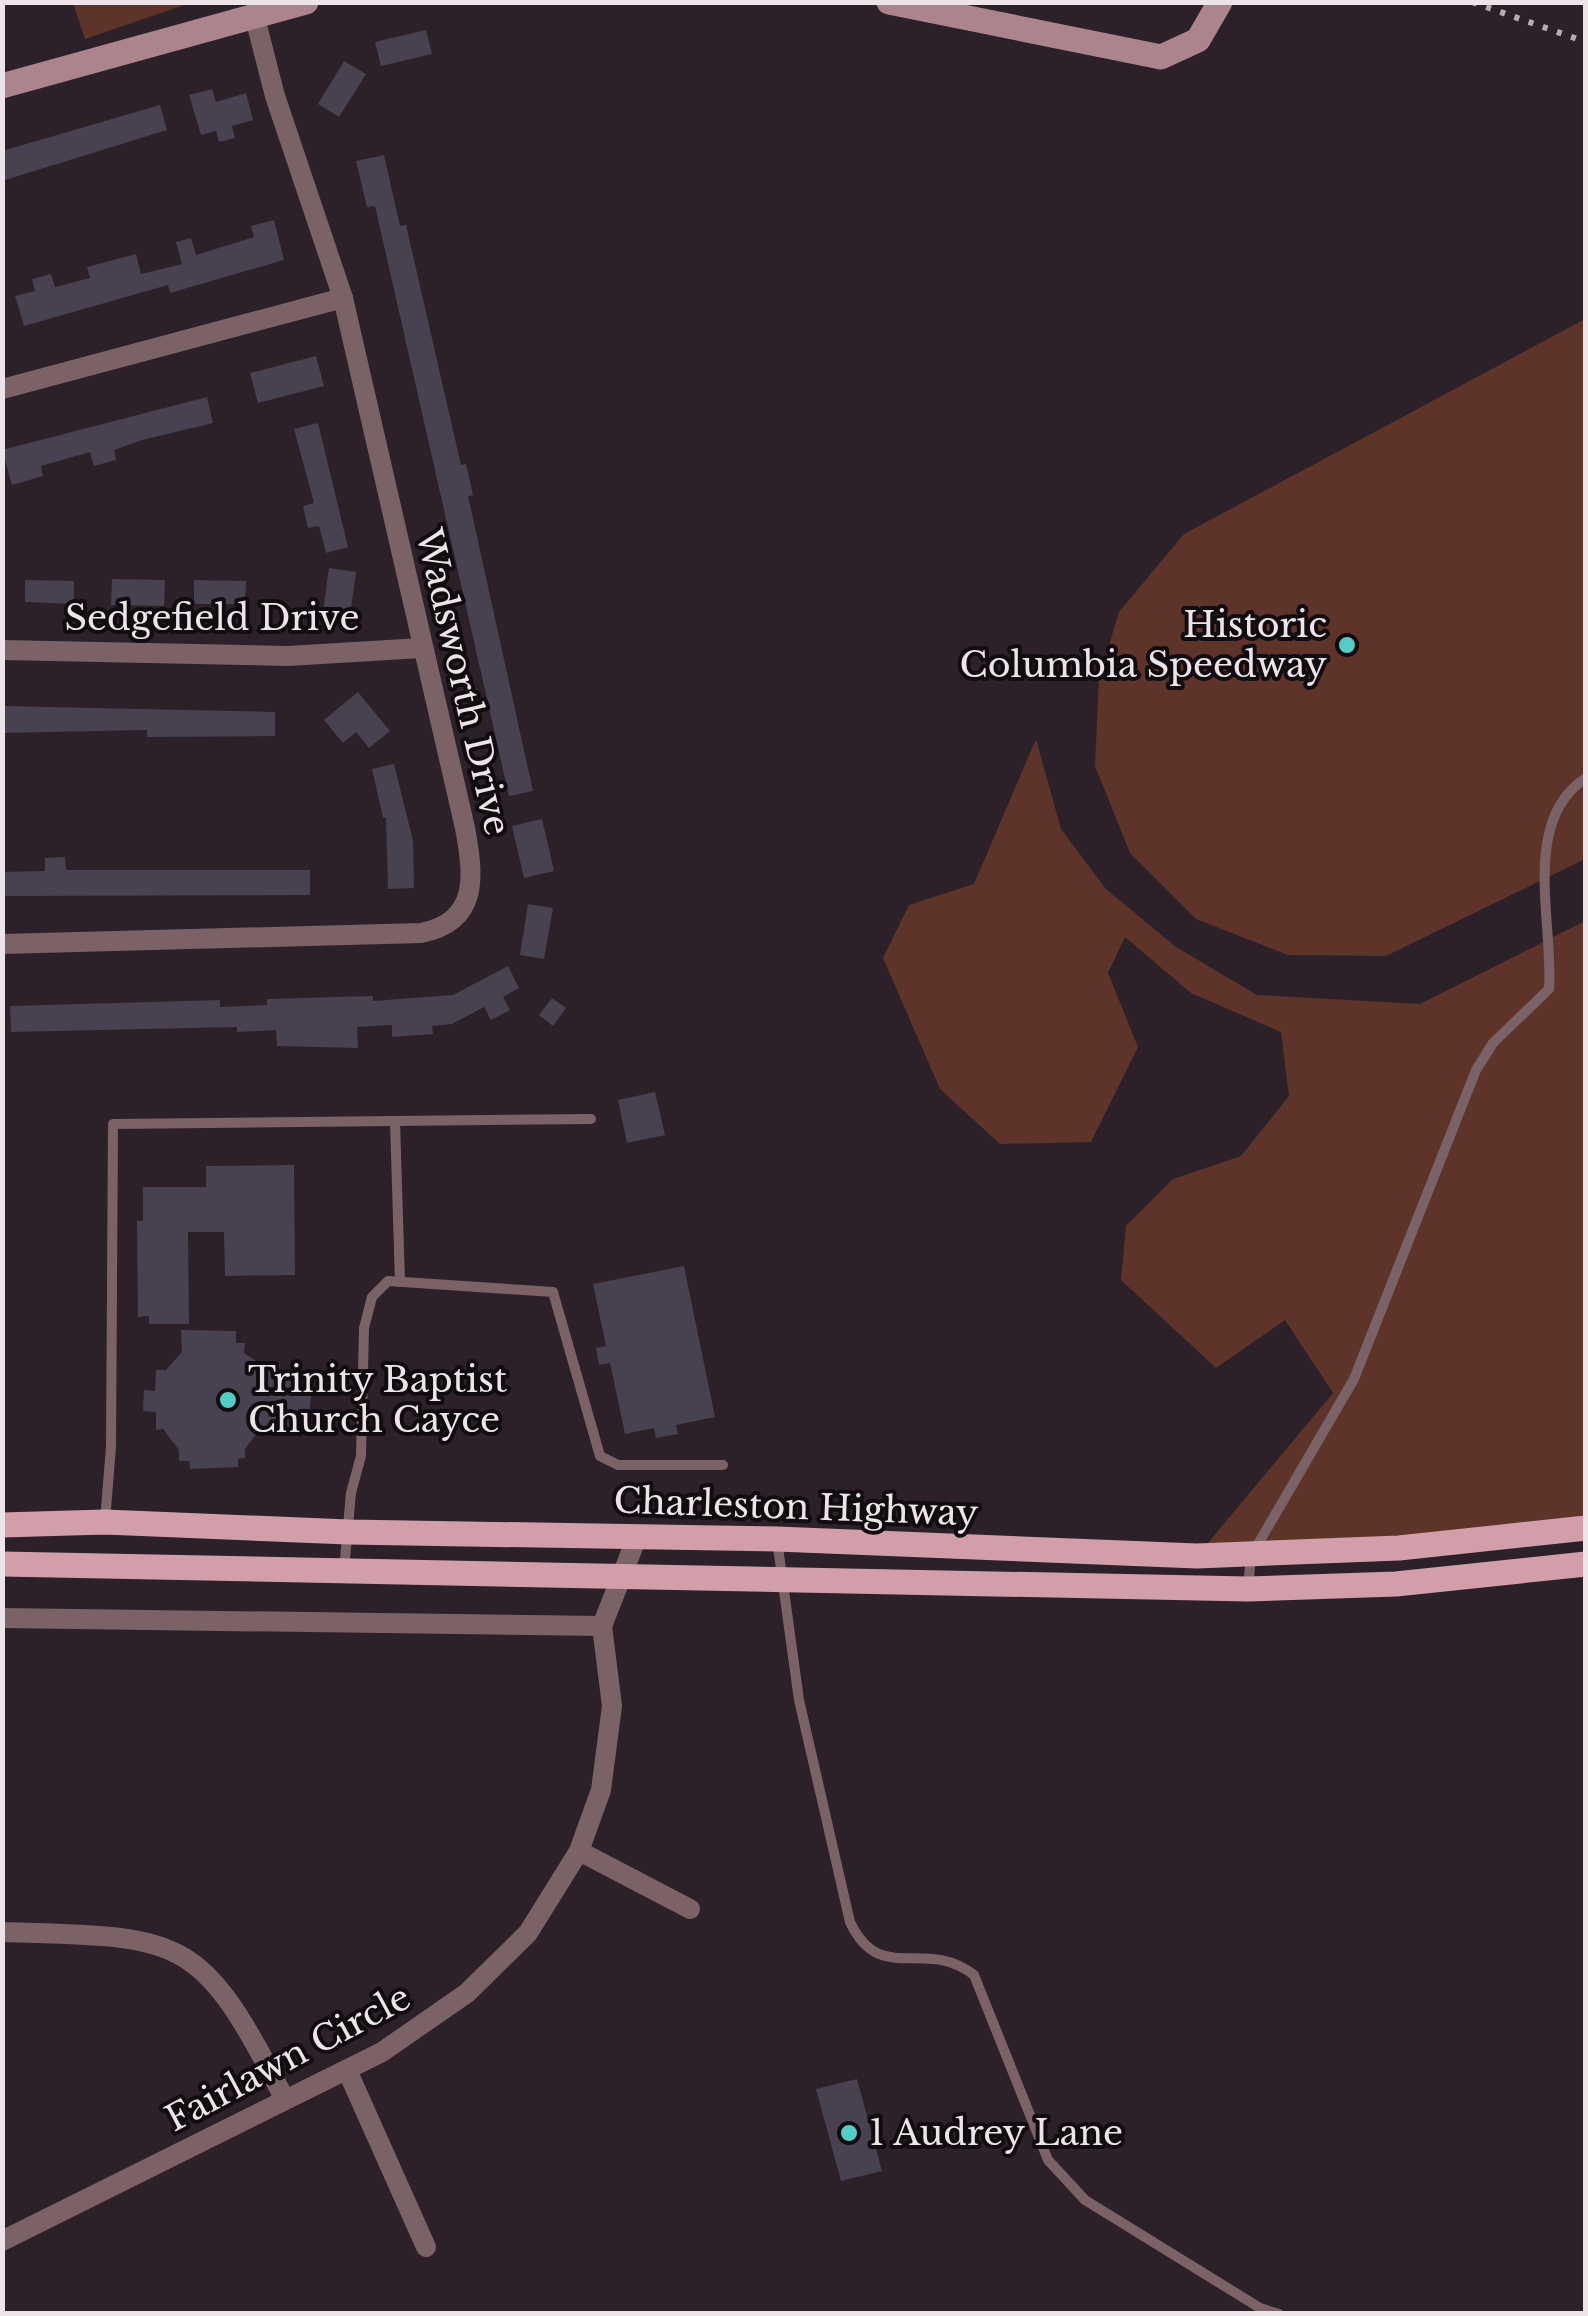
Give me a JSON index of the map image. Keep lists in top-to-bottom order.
{
  "streets": {
    "main road": ["Charleston Highway"],
    "street": ["Sedgefield Drive", "Wadsworth Drive", "Fairlawn Circle"]
  },
  "crossings": [
    ["Sedgefield Drive", "Wadsworth Drive"],
    ["Charleston Highway", "Fairlawn Circle"]
  ],
  "places": ["Historic Columbia Speedway", "Trinity Baptist Church Cayce", "1 Audrey Lane"]
}
